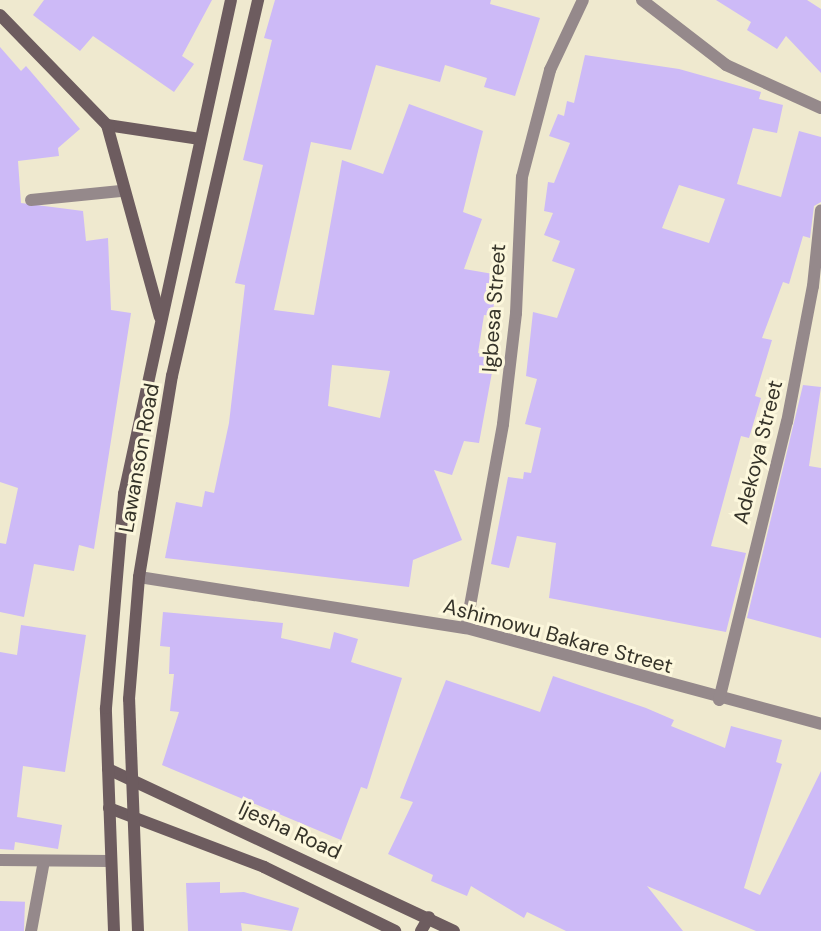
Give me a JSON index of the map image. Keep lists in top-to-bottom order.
{
  "streets": {
    "main road": ["Lawanson Road", "Ijesha Road"],
    "street": ["Igbesa Street", "Adekoya Street", "Ashimowu Bakare Street"]
  },
  "crossings": [
    ["Igbesa Street", "Ashimowu Bakare Street"],
    ["Adekoya Street", "Ashimowu Bakare Street"],
    ["Lawanson Road", "Ashimowu Bakare Street"],
    ["Lawanson Road", "Ijesha Road"]
  ]
}
